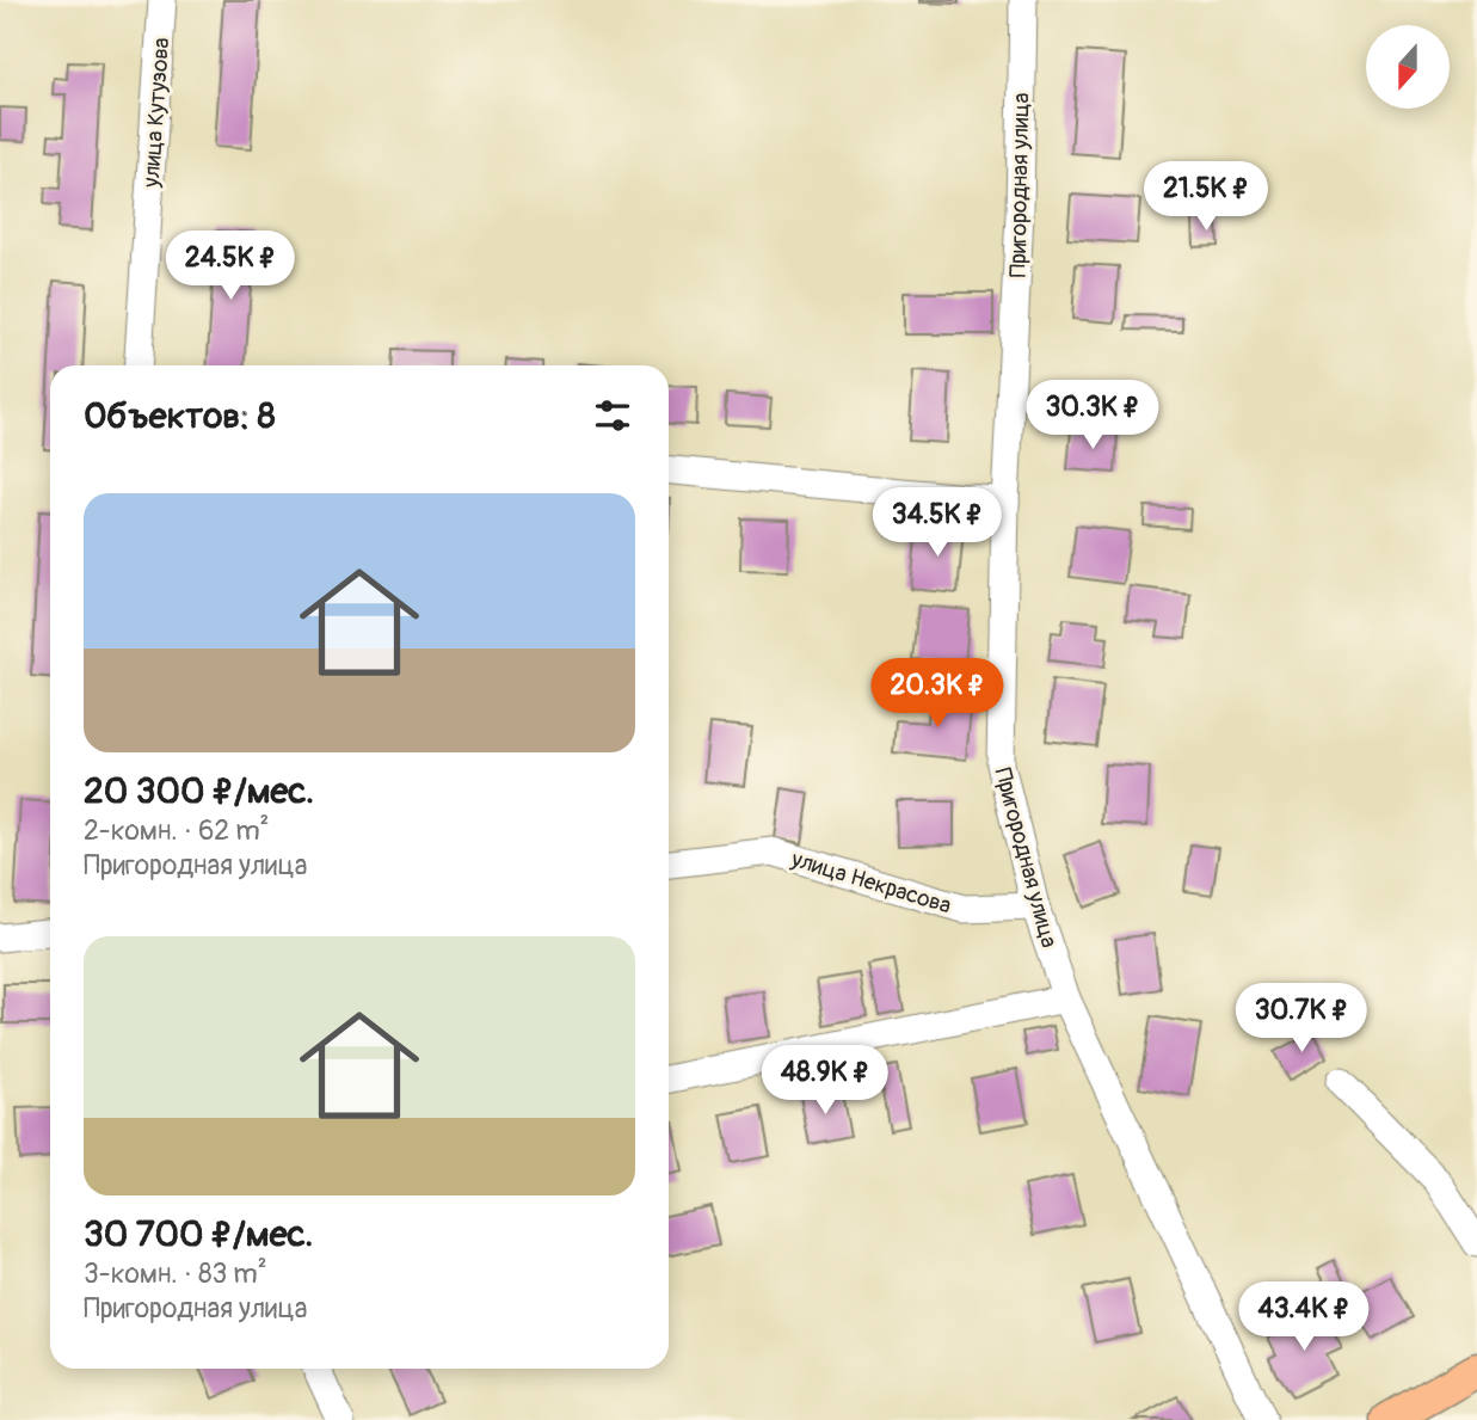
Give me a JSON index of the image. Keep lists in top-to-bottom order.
{
  "streets": {
    "street": ["улица Кутузова", "Пригородная улица", "улица Некрасова"]
  },
  "crossings": [
    ["Пригородная улица", "улица Некрасова"]
  ],
  "north": "bottom",
  "page": {
    "price": [
      "21.5K ₽",
      "24.5K ₽",
      "30.3K ₽",
      "34.5K ₽",
      "20.3K ₽",
      "30.7K ₽",
      "48.9K ₽",
      "43.4K ₽"
    ],
    "heading": "Объектов: 8",
    "list": [
      {
        "name": "20 300 ₽/мес.",
        "note": "2-комн. · 62 m² · Пригородная улица"
      },
      {
        "name": "30 700 ₽/мес.",
        "note": "3-комн. · 83 m² · Пригородная улица"
      }
    ]
  }
}
